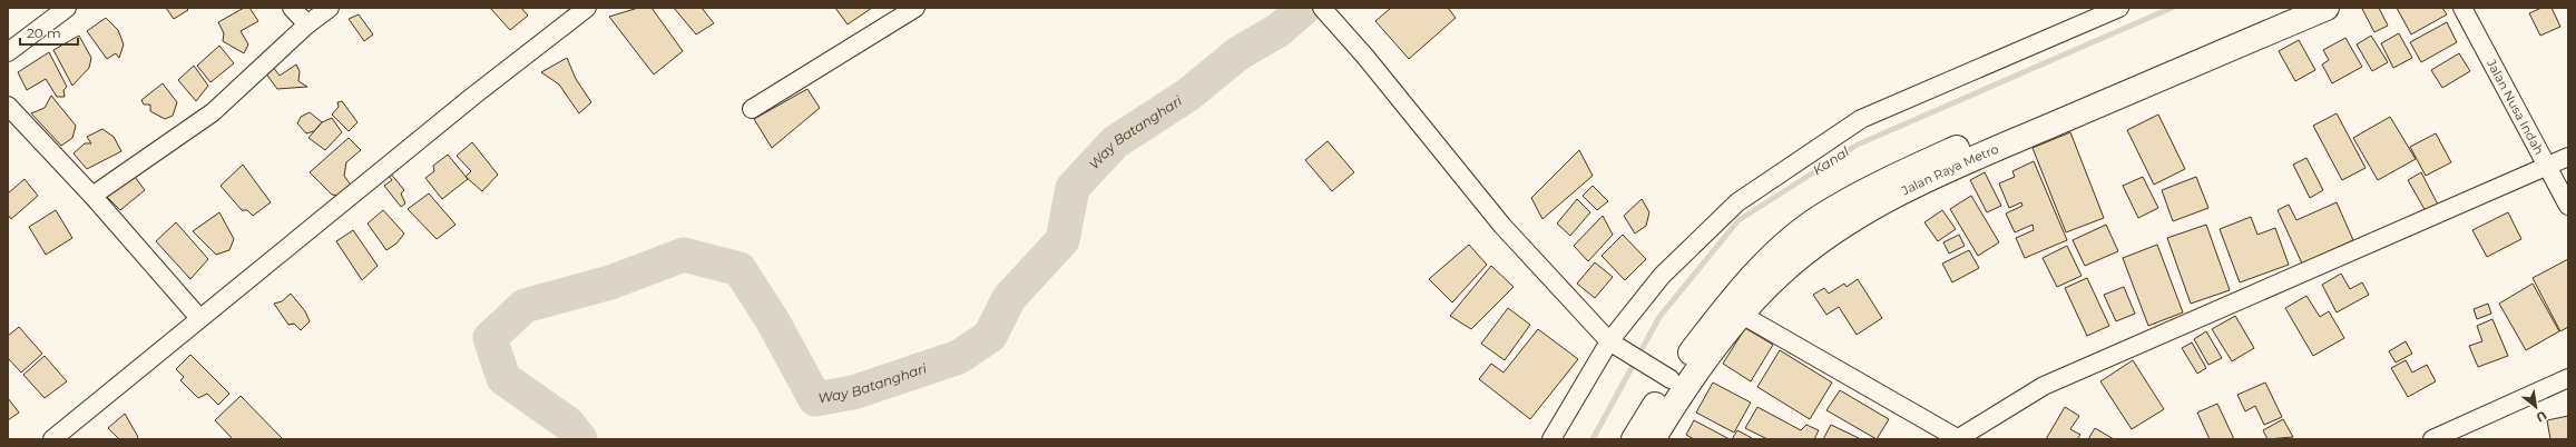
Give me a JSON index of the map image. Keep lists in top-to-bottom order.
{
  "streets": {
    "highway": ["Jalan Raya Metro"],
    "street": ["Jalan Nusa Indah"]
  },
  "water": ["Way Batanghari", "Kanal"],
  "scale_bar": "20 m",
  "north": "bottom right"
}
